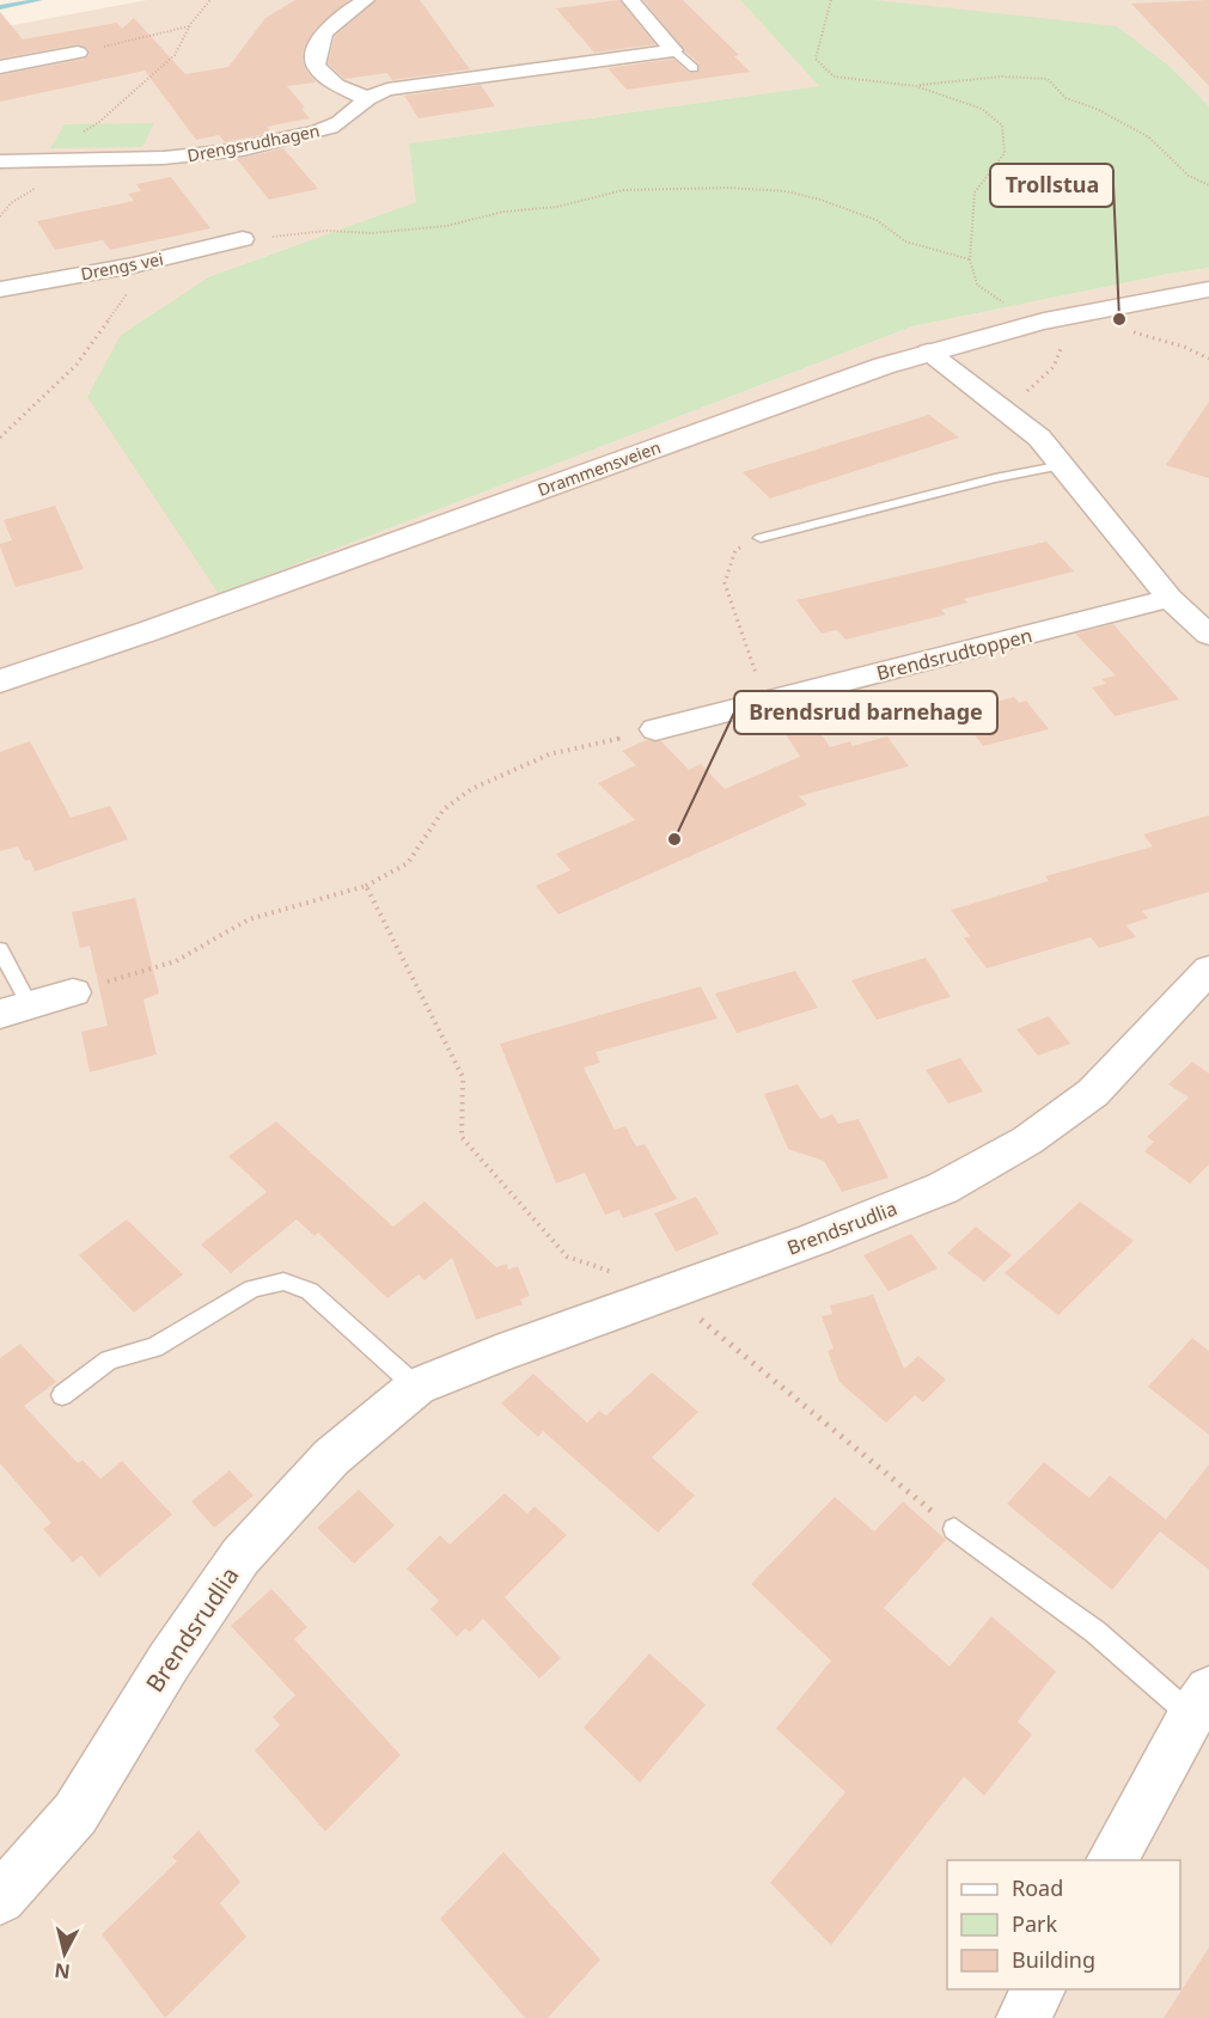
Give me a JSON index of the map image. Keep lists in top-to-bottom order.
{
  "streets": {
    "main road": ["Drammensveien"],
    "street": [
      "Drengsrudhagen",
      "Drengs vei",
      "Brendsrudtoppen",
      "Brendsrudlia"
    ]
  },
  "places": ["Trollstua", "Brendsrud barnehage"],
  "legend": ["Road", "Park", "Building"],
  "north": "bottom"
}
